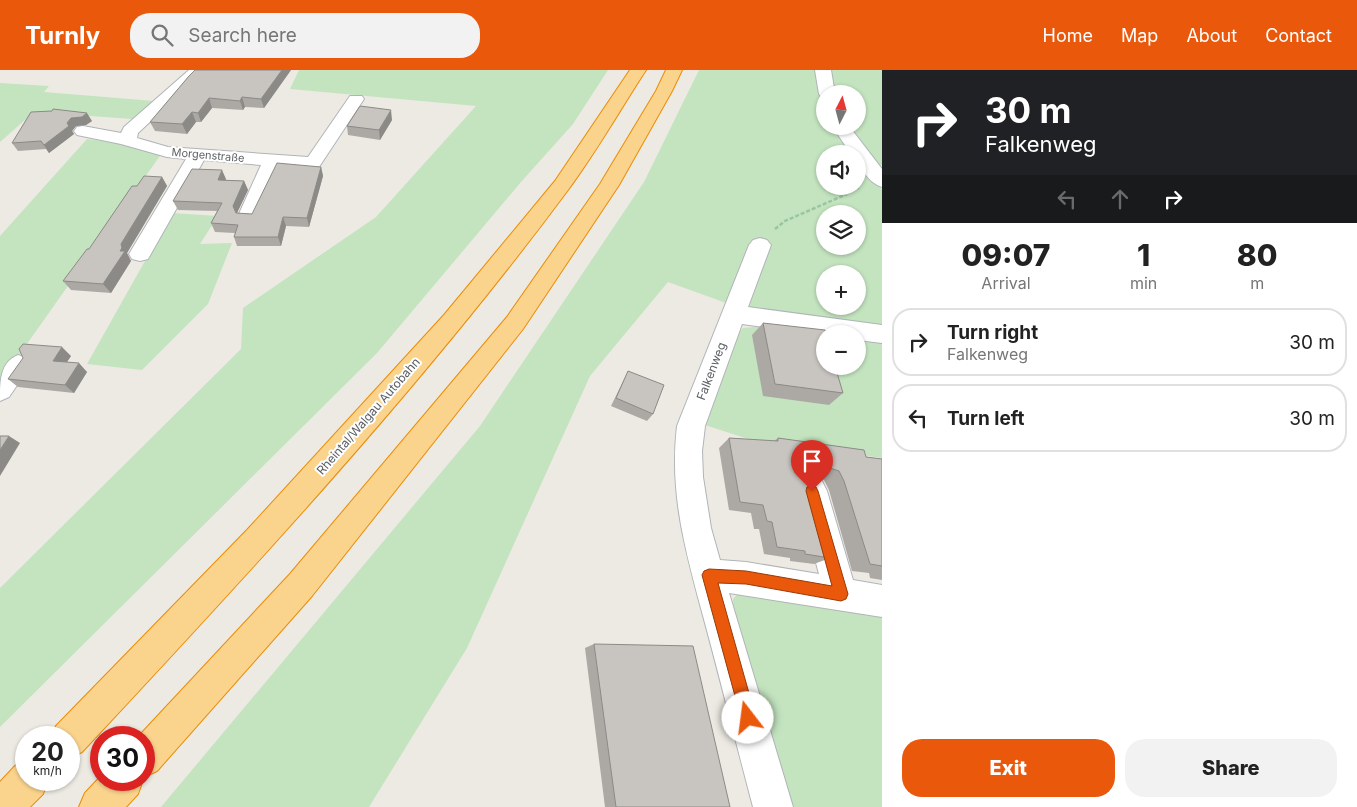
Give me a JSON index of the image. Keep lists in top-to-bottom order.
{
  "streets": {
    "highway": ["Rheintal/Walgau Autobahn"],
    "street": ["Morgenstraße", "Falkenweg"]
  },
  "north": "top",
  "page": {
    "header": "Turnly",
    "search": "Search here",
    "nav": [
      "Home",
      "Map",
      "About",
      "Contact"
    ],
    "turn": ["30 m", "Falkenweg"],
    "map_buttons": ["+", "−"],
    "eta": [
      "09:07",
      "Arrival",
      "1",
      "min",
      "80",
      "m"
    ],
    "list": [
      {
        "name": "Turn right",
        "note": "Falkenweg",
        "value": "30 m"
      },
      {
        "name": "Turn left",
        "value": "30 m"
      }
    ],
    "speed": "20 km/h",
    "limit": "30",
    "buttons": ["Exit", "Share"]
  }
}
